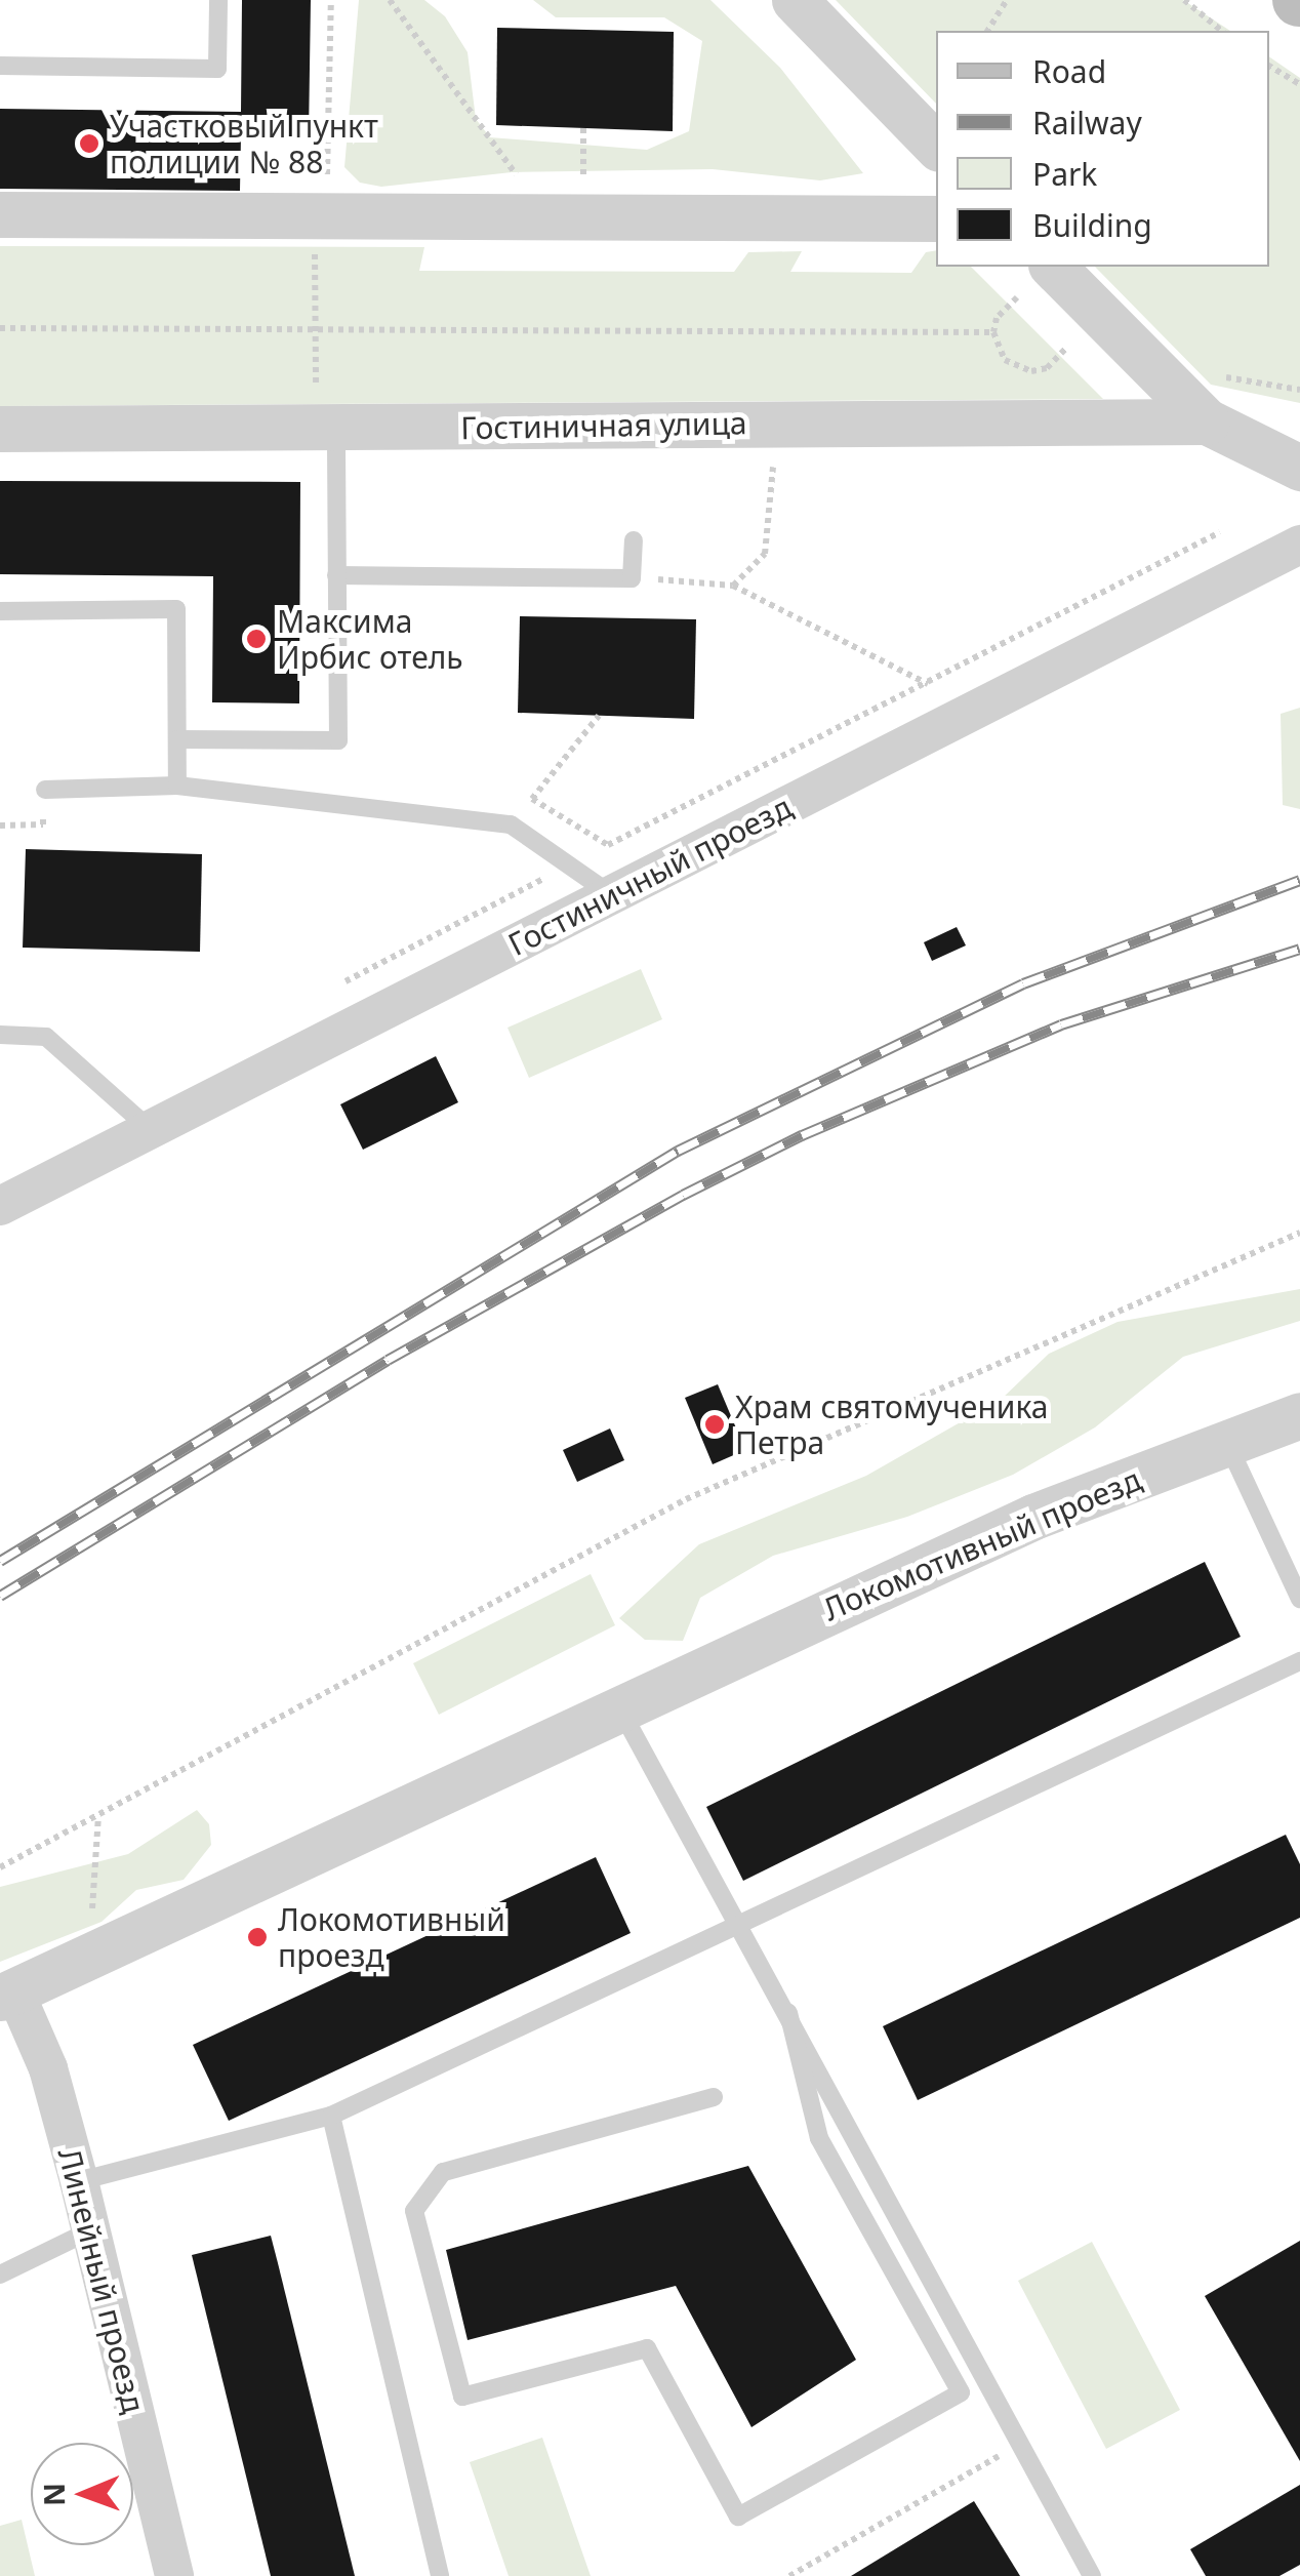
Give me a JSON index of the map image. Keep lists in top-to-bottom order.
{
  "streets": {
    "street": [
      "Гостиничная улица",
      "Гостиничный проезд",
      "Локомотивный проезд",
      "Линейный проезд"
    ]
  },
  "crossings": [
    ["Локомотивный проезд", "Линейный проезд"]
  ],
  "places": [
    "Участковый пункт полиции № 88",
    "Максима Ирбис отель",
    "Храм святомученика Петра",
    "Локомотивный проезд"
  ],
  "legend": [
    "Road",
    "Railway",
    "Park",
    "Building"
  ],
  "north": "left"
}
